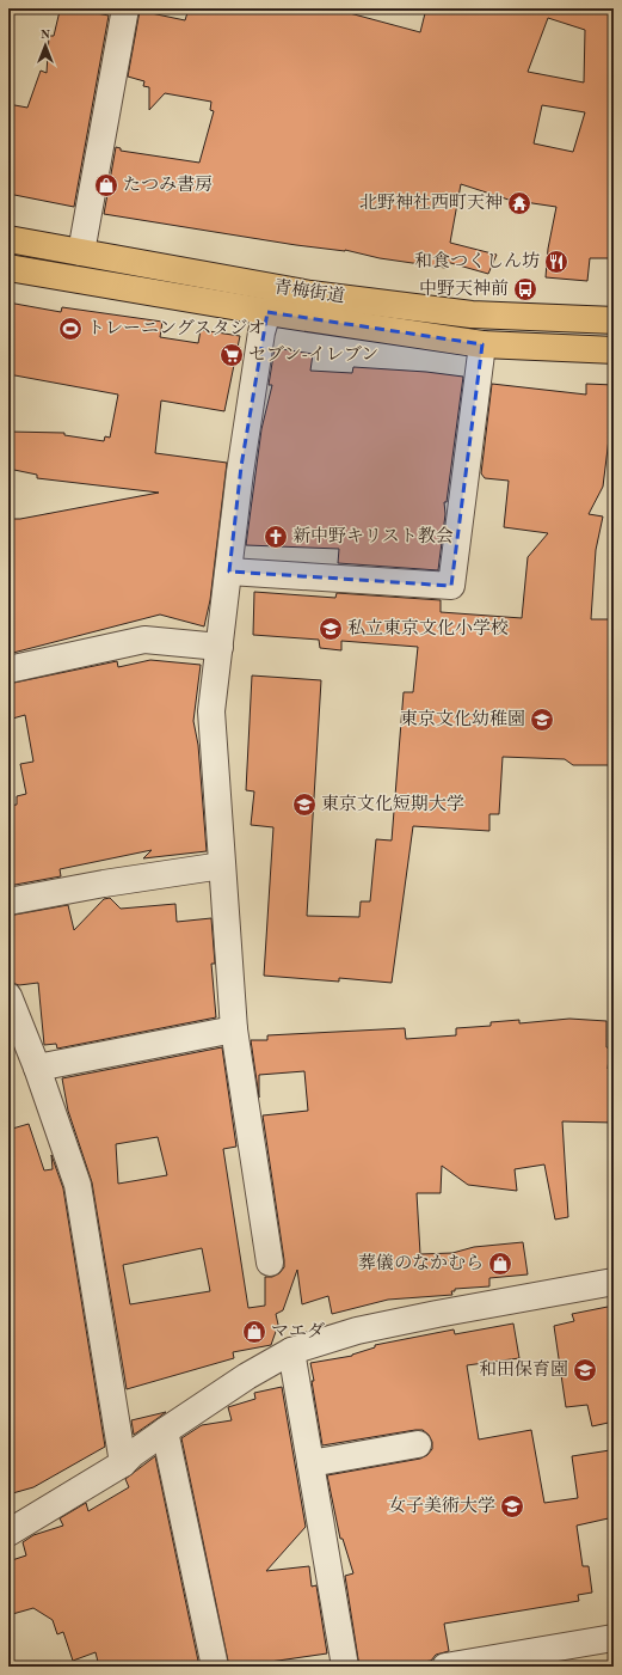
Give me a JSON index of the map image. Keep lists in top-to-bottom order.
{
  "streets": {
    "main road": ["青梅街道"]
  },
  "places": {
    "shop": ["たつみ書房", "葬儀のなかむら", "マエダ"],
    "temple": ["北野神社西町天神"],
    "restaurant": ["和食つくしん坊"],
    "bus stop": ["中野天神前"],
    "sports": ["トレーニングスタジオ"],
    "supermarket": ["セブン-イレブン"],
    "church": ["新中野キリスト教会"],
    "school or university": [
      "私立東京文化小学校",
      "東京文化幼稚園",
      "東京文化短期大学",
      "和田保育園",
      "女子美術大学"
    ]
  },
  "north": "top"
}
